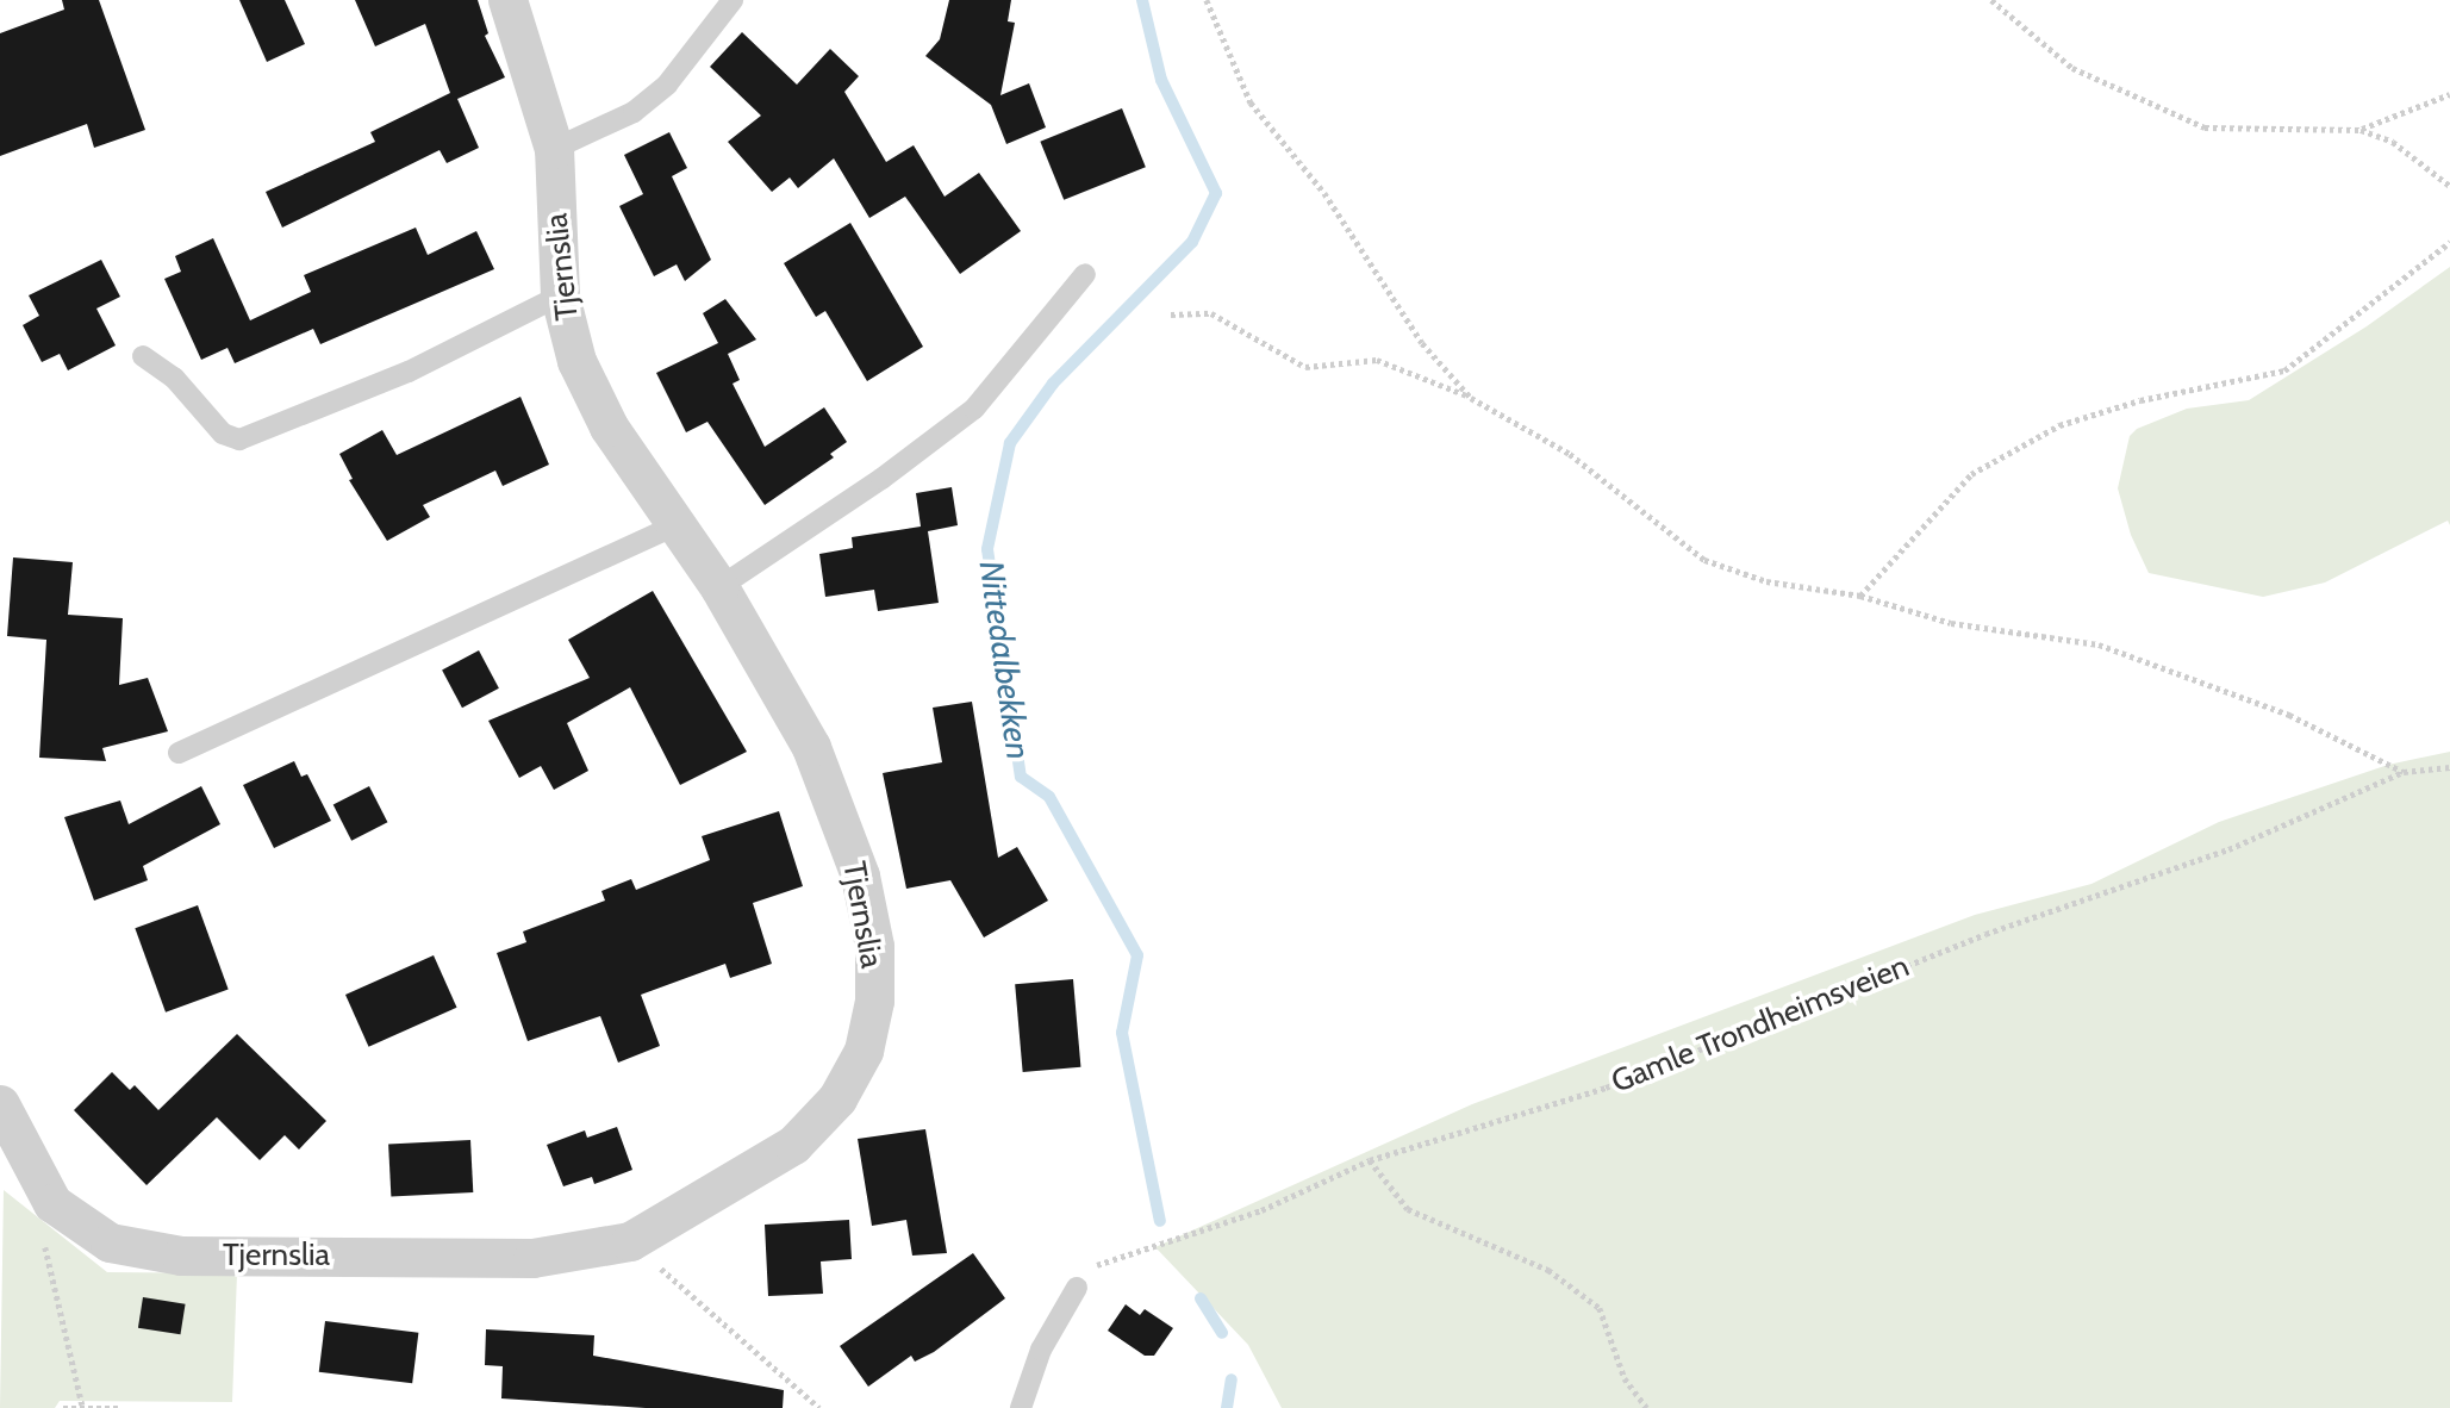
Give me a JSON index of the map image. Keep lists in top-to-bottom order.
{
  "streets": {
    "street": ["Tjernslia"],
    "path": ["Gamle Trondheimsveien"]
  },
  "water": ["Nittedalbekken"]
}
